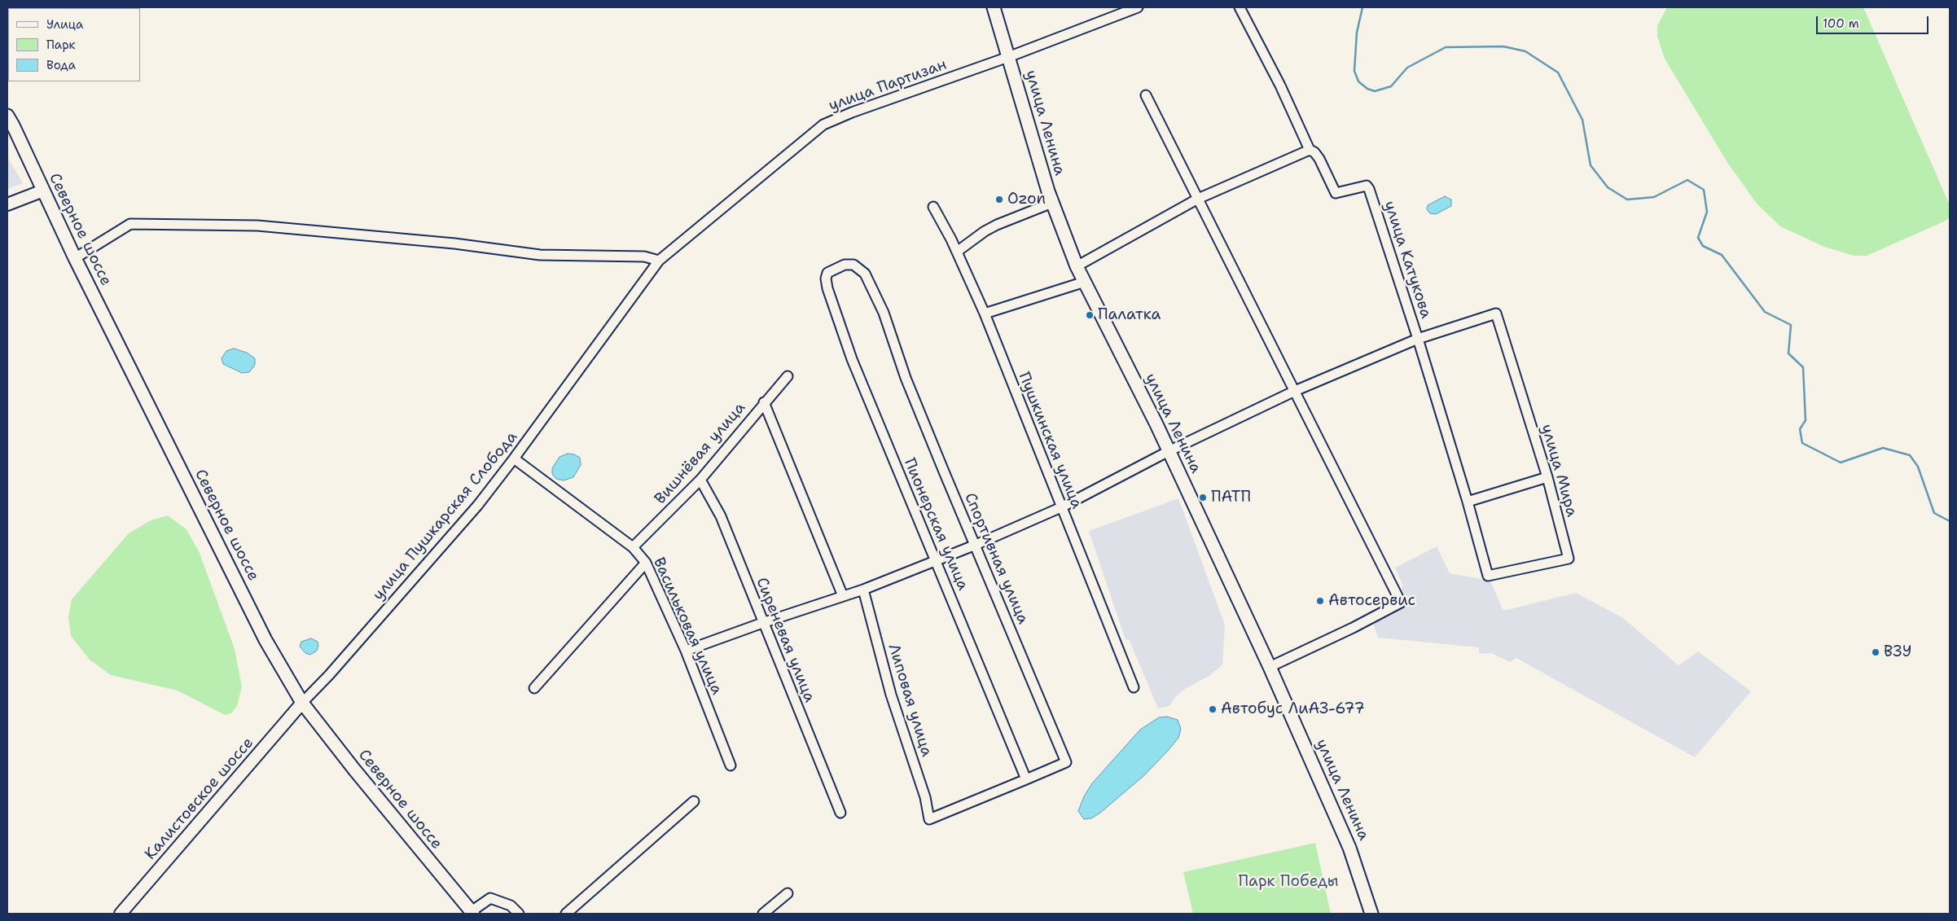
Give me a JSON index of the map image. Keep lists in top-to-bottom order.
{
  "streets": {
    "main road": ["улица Ленина", "Северное шоссе"],
    "street": [
      "улица Партизан",
      "улица Катукова",
      "Пушкинская улица",
      "Вишнёвая улица",
      "улица Мира",
      "улица Пушкарская Слобода",
      "Пионерская улица",
      "Спортивная улица",
      "Васильковая улица",
      "Сиреневая улица",
      "Липовая улица",
      "Калистовское шоссе"
    ]
  },
  "crossings": [
    ["улица Партизан", "улица Ленина"],
    ["улица Партизан", "улица Пушкарская Слобода"],
    ["Северное шоссе", "улица Пушкарская Слобода"],
    ["Северное шоссе", "Калистовское шоссе"],
    ["улица Катукова", "улица Мира"],
    ["Вишнёвая улица", "Васильковая улица"],
    ["Вишнёвая улица", "Сиреневая улица"],
    ["улица Пушкарская Слобода", "Васильковая улица"],
    ["улица Пушкарская Слобода", "Калистовское шоссе"],
    ["Пионерская улица", "Спортивная улица"],
    ["Спортивная улица", "Липовая улица"]
  ],
  "parks": ["Парк Победы"],
  "places": [
    "Ozon",
    "Палатка",
    "ПАТП",
    "Автосервис",
    "ВЗУ",
    "Автобус ЛиАЗ-677"
  ],
  "legend": ["Улица", "Парк", "Вода"],
  "scale_bar": "100 m"
}
